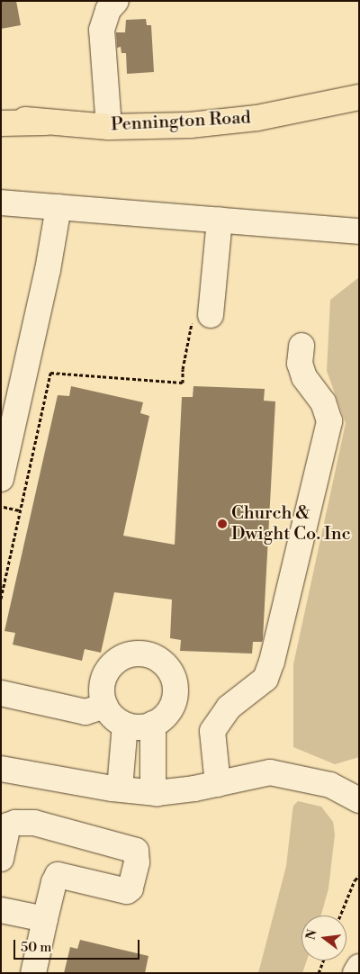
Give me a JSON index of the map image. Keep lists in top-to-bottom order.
{
  "streets": {
    "main road": ["Pennington Road"]
  },
  "places": ["Church & Dwight Co. Inc"],
  "scale_bar": "50 m",
  "north": "left"
}
